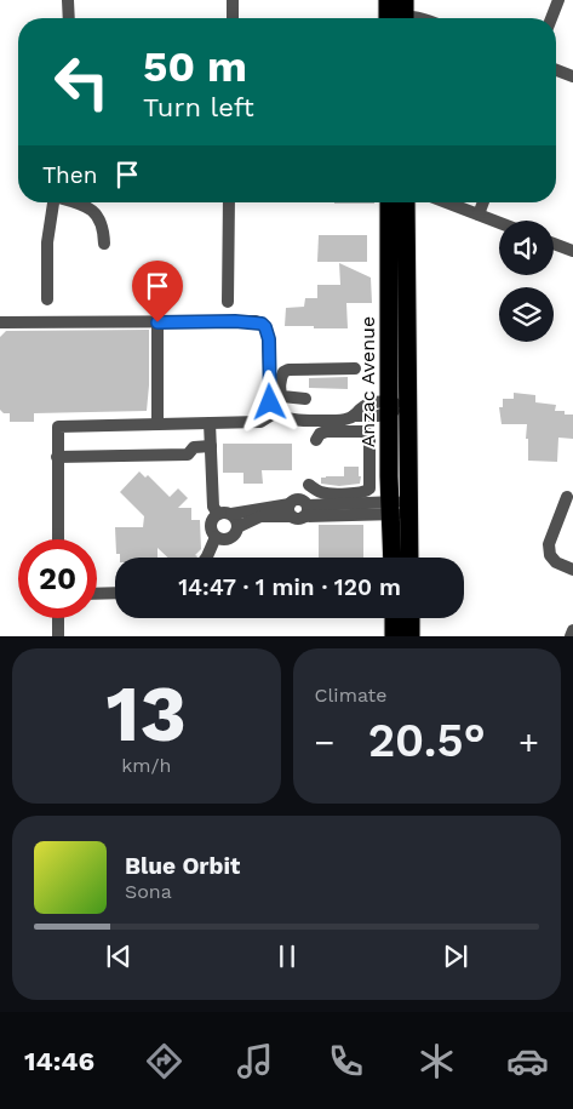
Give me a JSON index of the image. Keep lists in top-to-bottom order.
{
  "streets": {
    "highway": ["Anzac Avenue"]
  },
  "page": {
    "turn": ["50 m", "Turn left"],
    "then": "Then",
    "limit": "20",
    "trip": "14:47 · 1 min · 120 m",
    "tile": [
      ["13", "km/h"],
      "Climate"
    ],
    "heat": ["−", "20.5°", "+"],
    "song": ["Blue Orbit", "Sona"],
    "tabs": "14:46"
  }
}
